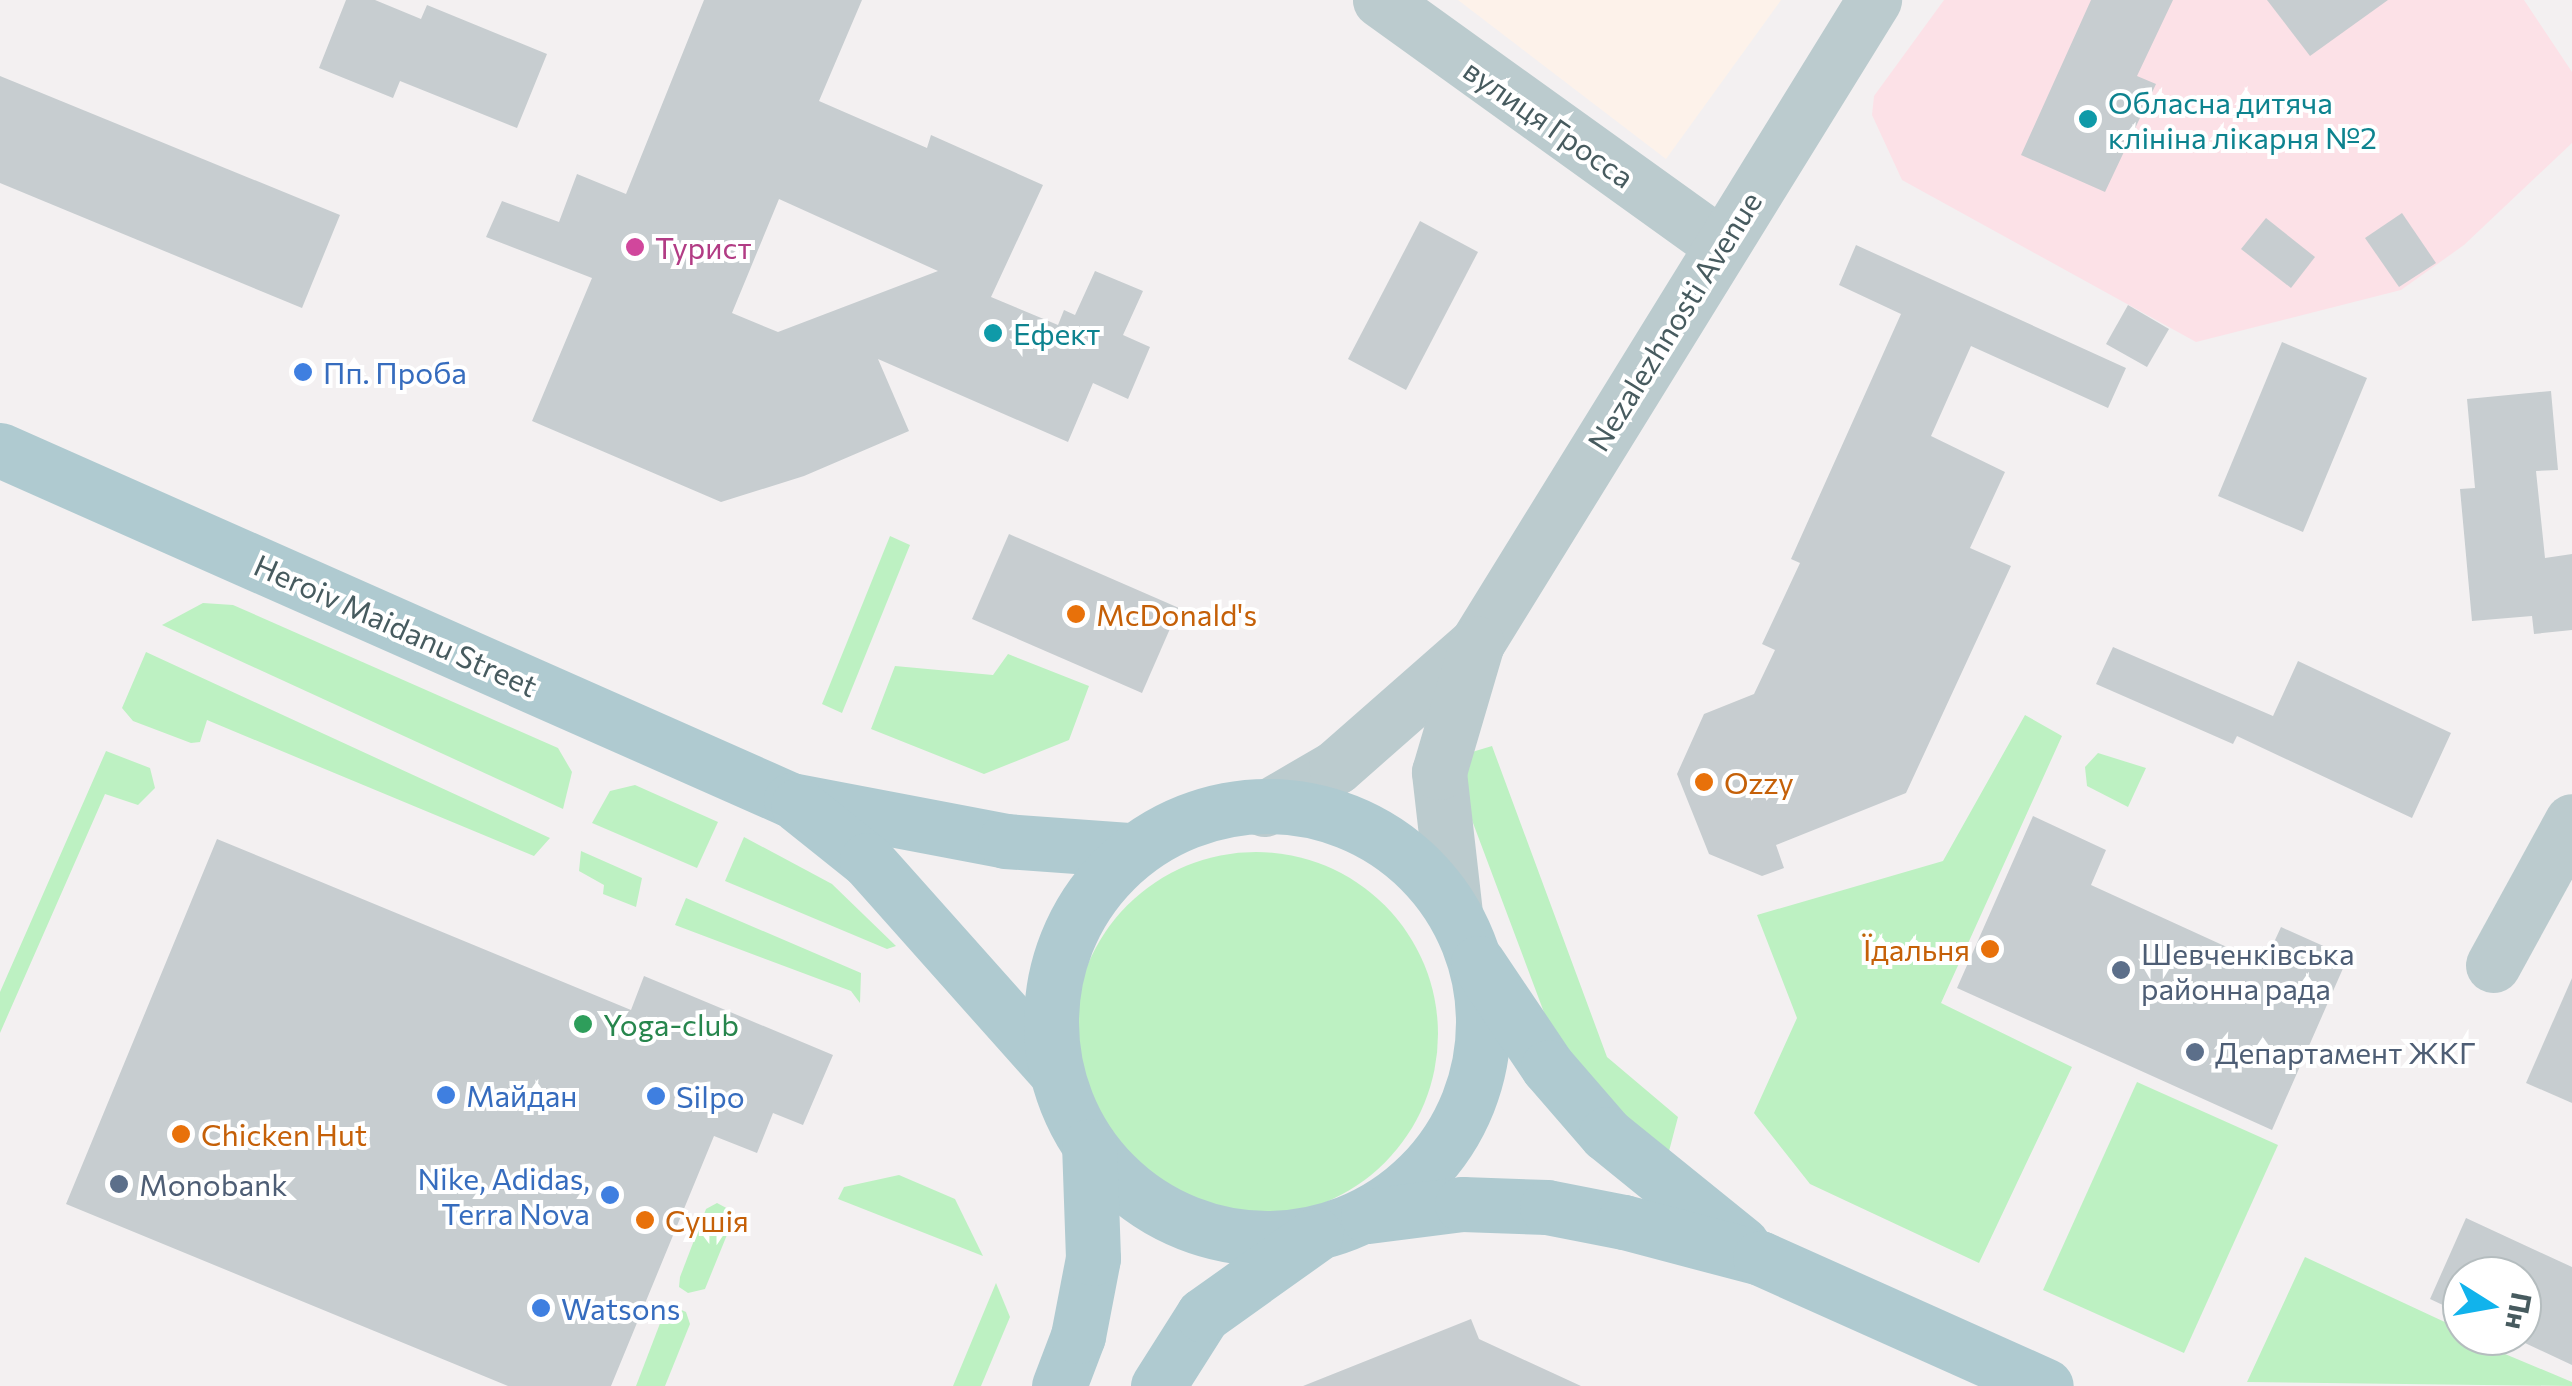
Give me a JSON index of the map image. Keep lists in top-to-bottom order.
{
  "streets": {
    "main road": ["Heroiv Maidanu Street"],
    "street": ["вулиця Гросса", "Nezalezhnosti Avenue"]
  },
  "crossings": [
    ["вулиця Гросса", "Nezalezhnosti Avenue"]
  ],
  "places": [
    "Обласна дитяча клініна лікарня №2",
    "Турист",
    "Ефект",
    "Пп. Проба",
    "McDonald's",
    "Ozzy",
    "Їдальня",
    "Шевченківська районна рада",
    "Yoga-club",
    "Департамент ЖКГ",
    "Майдан",
    "Silpo",
    "Chicken Hut",
    "Monobank",
    "Nike, Adidas, Terra Nova",
    "Сушія",
    "Watsons"
  ],
  "north": "right"
}
